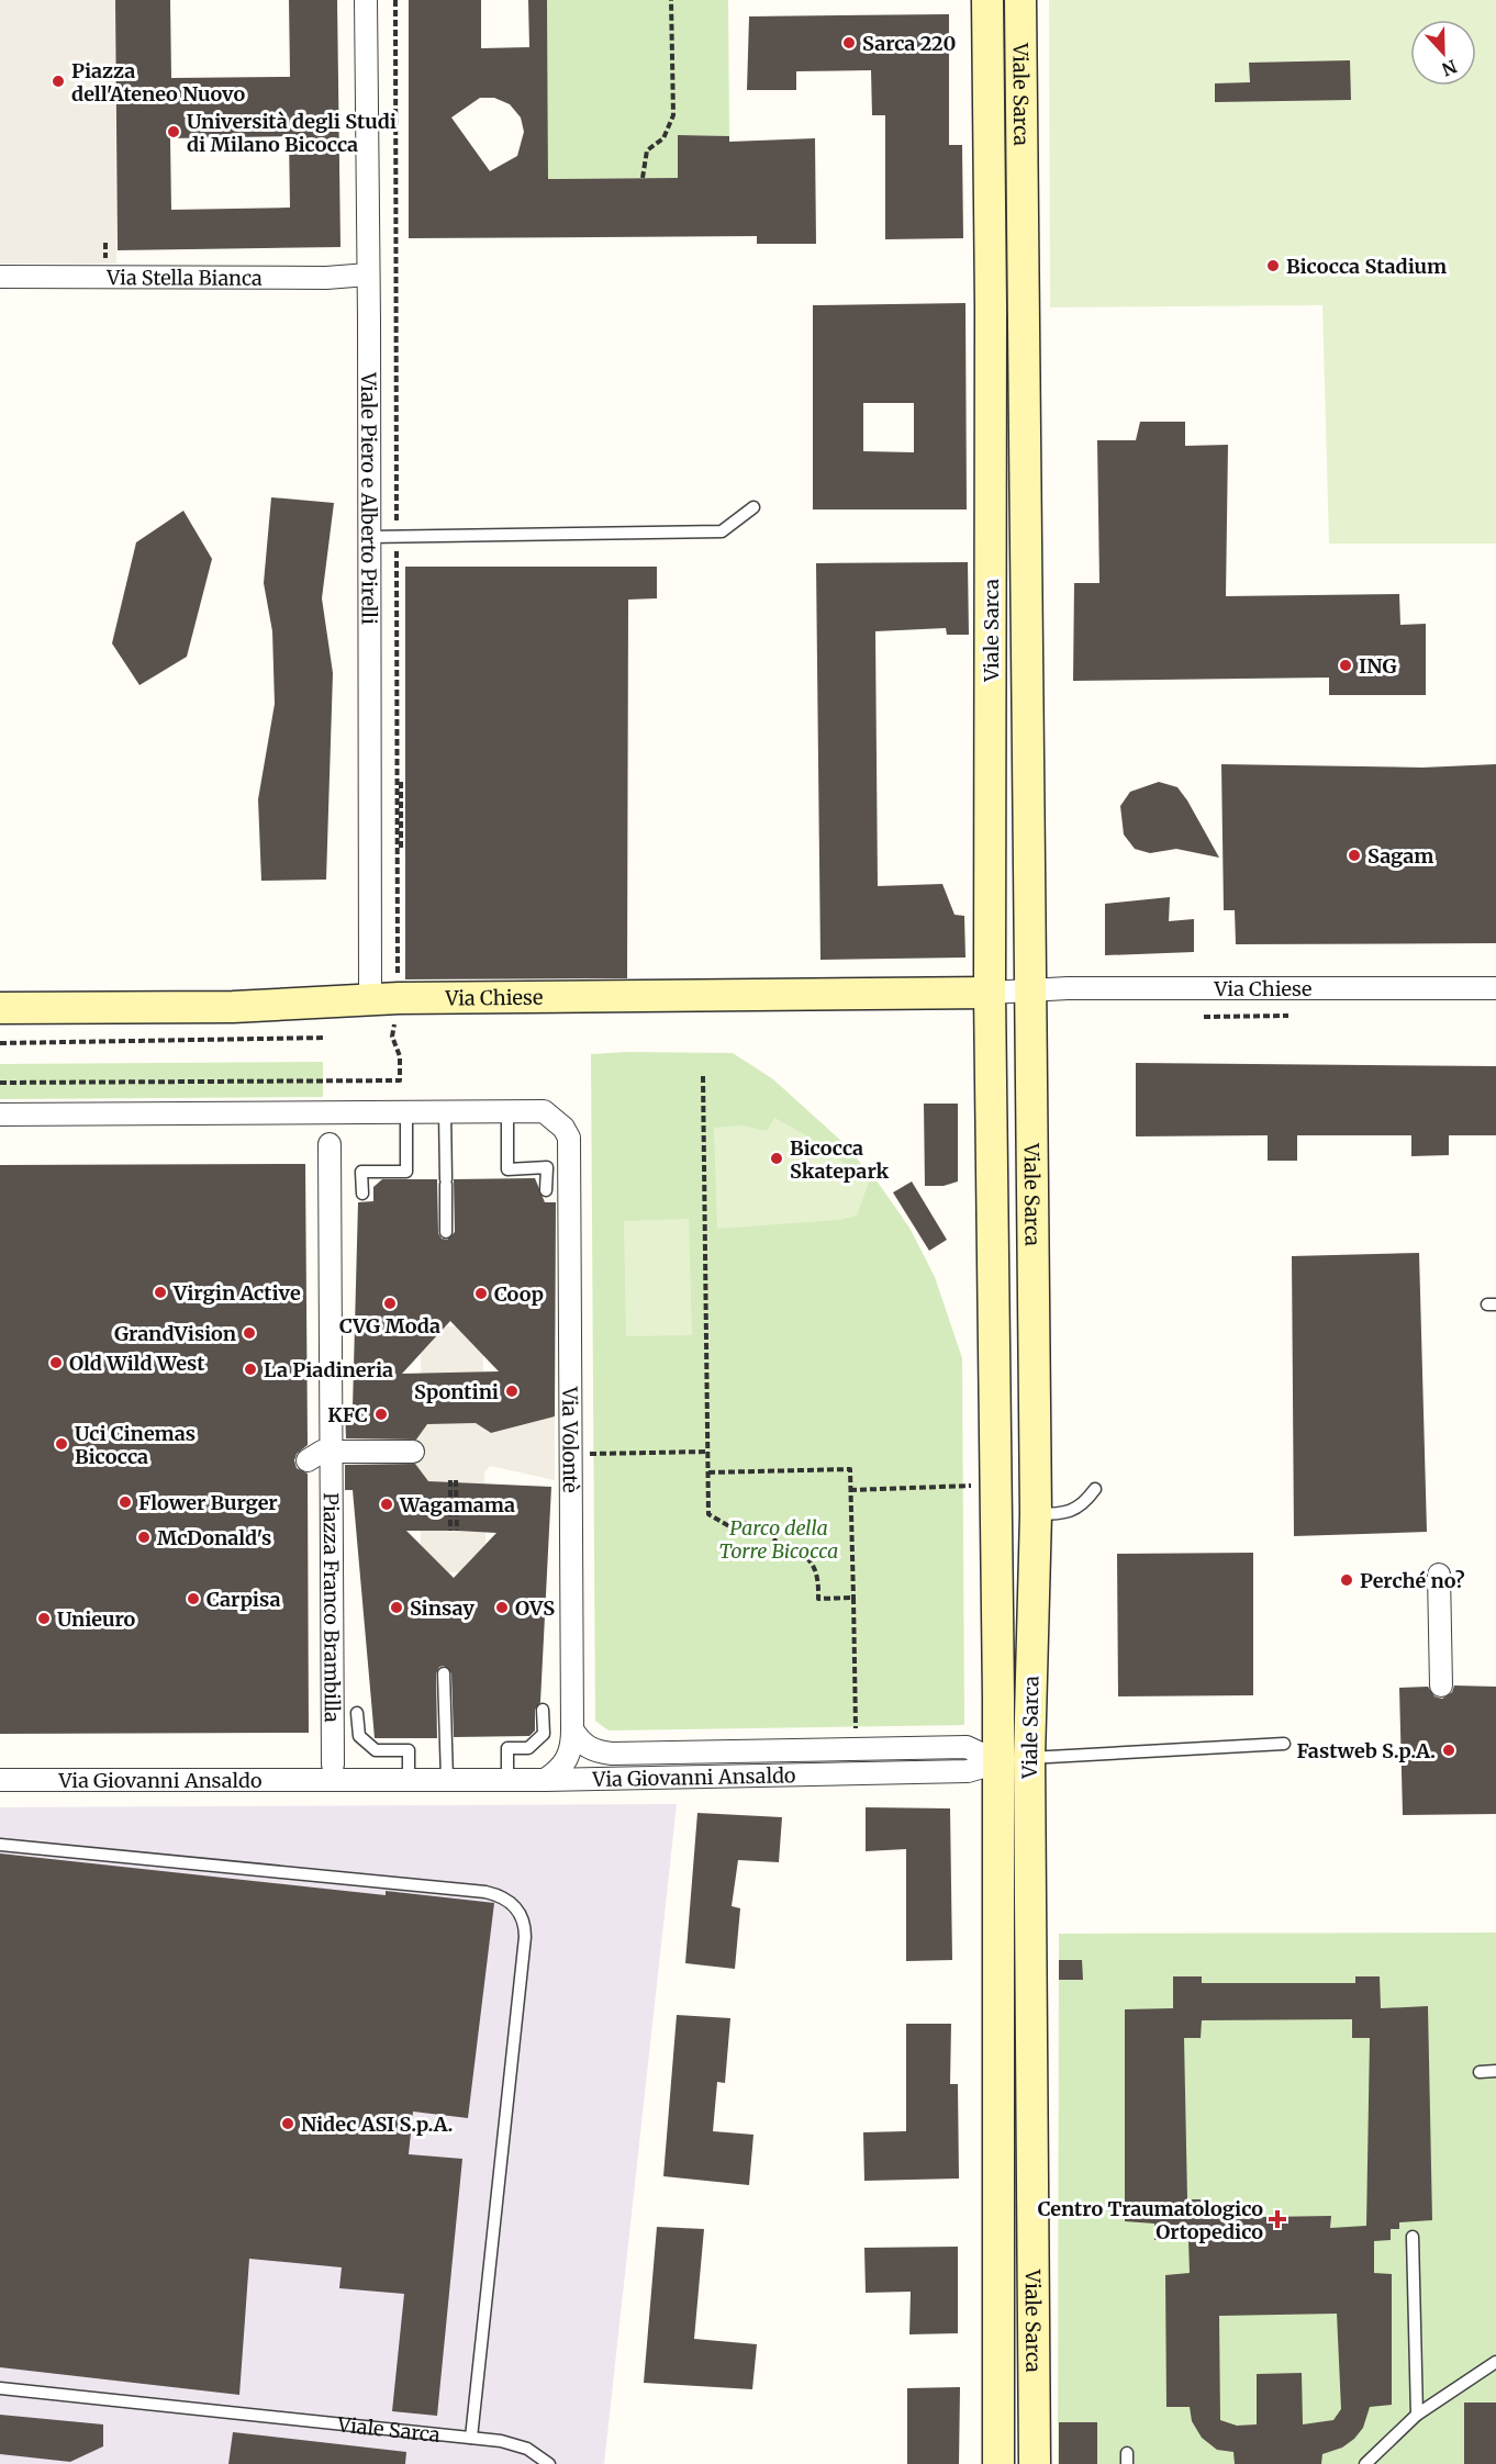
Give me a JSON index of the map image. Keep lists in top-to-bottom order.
{
  "streets": {
    "street": [
      "Viale Sarca",
      "Via Stella Bianca",
      "Viale Piero e Alberto Pirelli",
      "Via Chiese",
      "Via Volontè",
      "Piazza Franco Brambilla",
      "Via Giovanni Ansaldo"
    ]
  },
  "crossings": [
    ["Viale Sarca", "Via Chiese"],
    ["Viale Sarca", "Via Giovanni Ansaldo"],
    ["Via Stella Bianca", "Viale Piero e Alberto Pirelli"],
    ["Viale Piero e Alberto Pirelli", "Via Chiese"],
    ["Via Volontè", "Via Giovanni Ansaldo"]
  ],
  "parks": ["Parco della Torre Bicocca"],
  "places": {
    "other": [
      "Sarca 220",
      "Piazza dell'Ateneo Nuovo",
      "Università degli Studi di Milano Bicocca",
      "Bicocca Stadium",
      "ING",
      "Sagam",
      "Bicocca Skatepark",
      "Virgin Active",
      "Coop",
      "CVG Moda",
      "GrandVision",
      "Old Wild West",
      "La Piadineria",
      "Spontini",
      "KFC",
      "Uci Cinemas Bicocca",
      "Flower Burger",
      "Wagamama",
      "McDonald's",
      "Perché no?",
      "Carpisa",
      "Sinsay",
      "OVS",
      "Unieuro",
      "Fastweb S.p.A.",
      "Nidec ASI S.p.A."
    ],
    "health": ["Centro Traumatologico Ortopedico"]
  },
  "north": "bottom"
}
